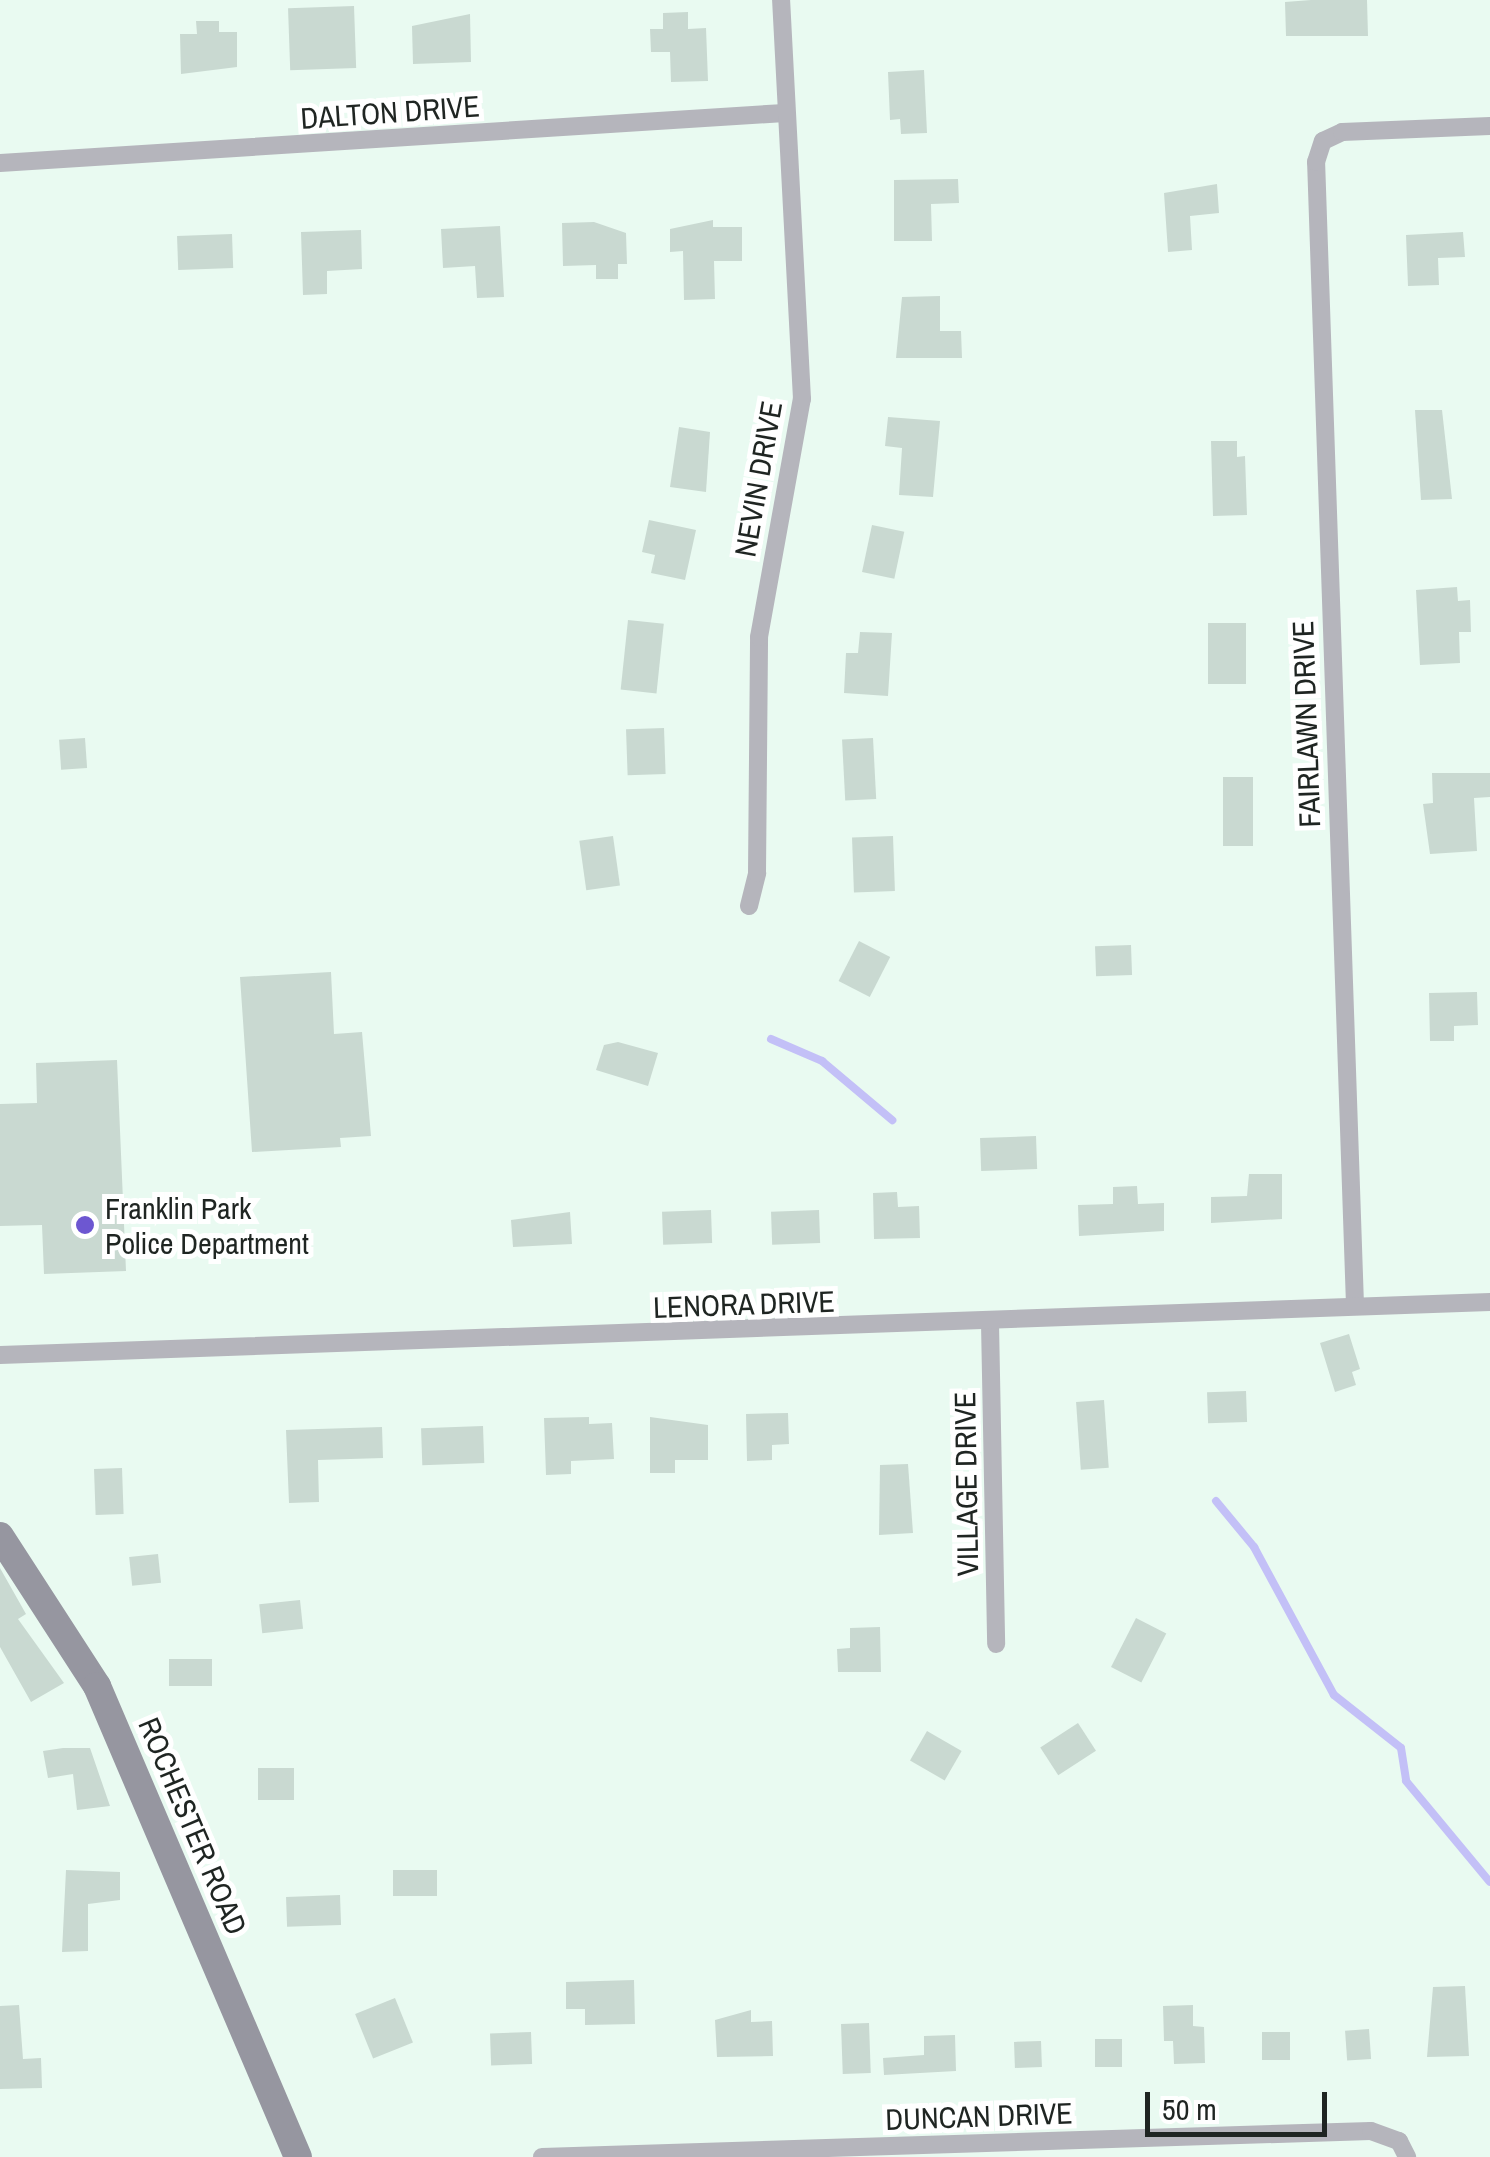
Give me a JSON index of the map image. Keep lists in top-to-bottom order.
{
  "streets": {
    "street": [
      "DALTON DRIVE",
      "NEVIN DRIVE",
      "FAIRLAWN DRIVE",
      "LENORA DRIVE",
      "VILLAGE DRIVE",
      "ROCHESTER ROAD",
      "DUNCAN DRIVE"
    ]
  },
  "crossings": [
    ["DALTON DRIVE", "NEVIN DRIVE"],
    ["FAIRLAWN DRIVE", "LENORA DRIVE"],
    ["LENORA DRIVE", "VILLAGE DRIVE"]
  ],
  "places": ["Franklin Park Police Department"],
  "scale_bar": "50 m"
}
